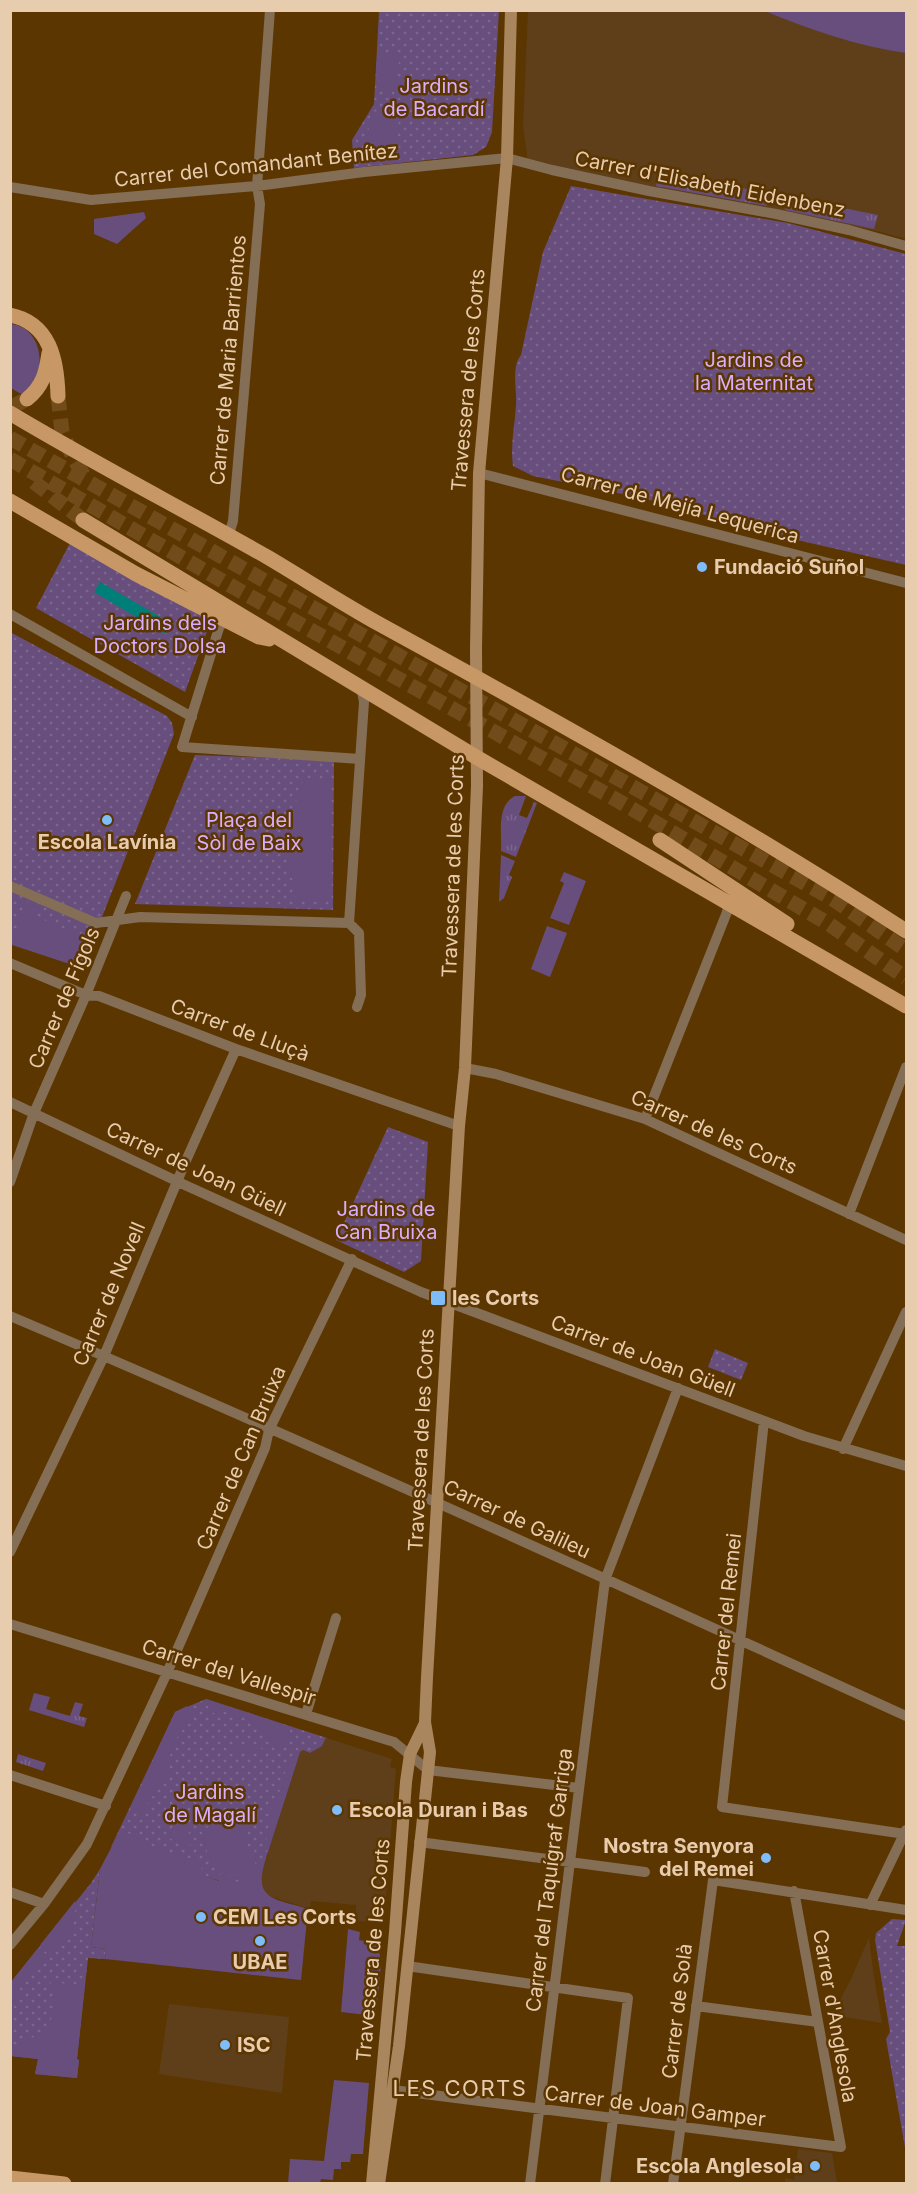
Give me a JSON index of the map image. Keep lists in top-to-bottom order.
{
  "streets": {
    "main road": ["Travessera de les Corts"],
    "street": [
      "Carrer del Comandant Benítez",
      "Carrer d'Elisabeth Eidenbenz",
      "Carrer de Maria Barrientos",
      "Carrer de Mejía Lequerica",
      "Carrer de Fígols",
      "Carrer de Lluçà",
      "Carrer de les Corts",
      "Carrer de Joan Güell",
      "Carrer de Novell",
      "Carrer de Can Bruixa",
      "Carrer de Galileu",
      "Carrer del Remei",
      "Carrer del Vallespir",
      "Carrer del Taquígraf Garriga",
      "Carrer de Solà",
      "Carrer d'Anglesola",
      "Carrer de Joan Gamper"
    ]
  },
  "crossings": [
    ["Carrer del Comandant Benítez", "Carrer d'Elisabeth Eidenbenz"],
    ["Carrer del Comandant Benítez", "Carrer de Maria Barrientos"],
    ["Carrer del Comandant Benítez", "Travessera de les Corts"],
    ["Carrer d'Elisabeth Eidenbenz", "Travessera de les Corts"],
    ["Travessera de les Corts", "Carrer de Mejía Lequerica"],
    ["Travessera de les Corts", "Carrer de Lluçà"],
    ["Travessera de les Corts", "Carrer de les Corts"],
    ["Travessera de les Corts", "Carrer de Joan Güell"],
    ["Travessera de les Corts", "Carrer de Galileu"],
    ["Travessera de les Corts", "Carrer del Vallespir"],
    ["Travessera de les Corts", "Carrer de Joan Gamper"],
    ["Carrer de Fígols", "Carrer de Lluçà"],
    ["Carrer de Fígols", "Carrer de Joan Güell"],
    ["Carrer de Lluçà", "Carrer de Novell"],
    ["Carrer de Joan Güell", "Carrer de Novell"],
    ["Carrer de Joan Güell", "Carrer de Can Bruixa"],
    ["Carrer de Joan Güell", "Carrer del Remei"],
    ["Carrer de Joan Güell", "Carrer del Taquígraf Garriga"],
    ["Carrer de Novell", "Carrer de Galileu"],
    ["Carrer de Can Bruixa", "Carrer de Galileu"],
    ["Carrer de Can Bruixa", "Carrer del Vallespir"],
    ["Carrer de Galileu", "Carrer del Remei"],
    ["Carrer de Galileu", "Carrer del Taquígraf Garriga"],
    ["Carrer del Taquígraf Garriga", "Carrer de Joan Gamper"],
    ["Carrer de Solà", "Carrer d'Anglesola"],
    ["Carrer de Solà", "Carrer de Joan Gamper"],
    ["Carrer d'Anglesola", "Carrer de Joan Gamper"]
  ],
  "districts": ["LES CORTS"],
  "parks": [
    "Jardins de Bacardí",
    "Jardins de la Maternitat",
    "Jardins dels Doctors Dolsa",
    "Plaça del Sòl de Baix",
    "Jardins de Can Bruixa",
    "Jardins de Magalí"
  ],
  "places": {
    "other": [
      "Fundació Suñol",
      "Escola Lavínia",
      "Escola Duran i Bas",
      "Nostra Senyora del Remei",
      "CEM Les Corts",
      "UBAE",
      "ISC",
      "Escola Anglesola"
    ],
    "transit": ["les Corts"]
  }
}
